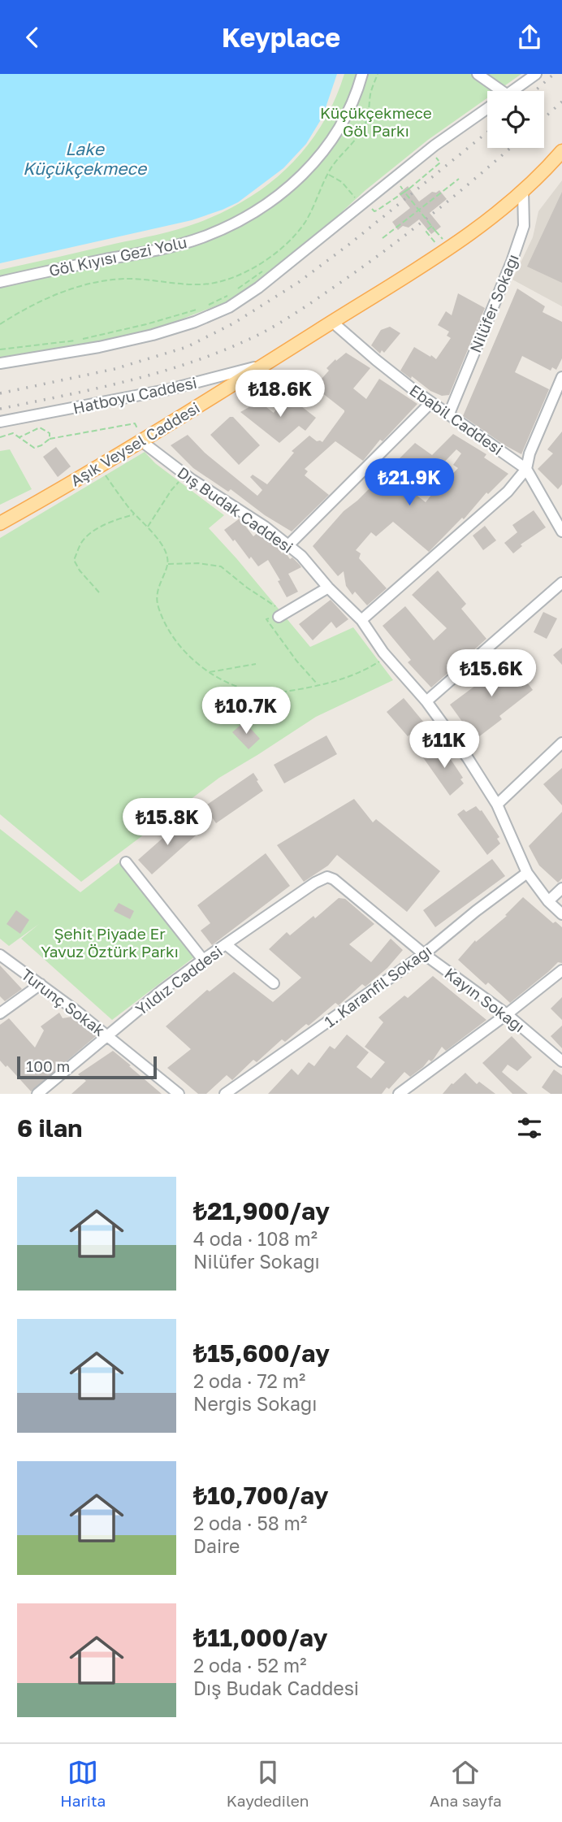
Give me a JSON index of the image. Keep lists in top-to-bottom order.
{
  "streets": {
    "main road": ["Aşık Veysel Caddesi"],
    "street": [
      "Göl Kıyısı Gezi Yolu",
      "Nilüfer Sokağı",
      "Hatboyu Caddesi",
      "Ebabil Caddesi",
      "Dış Budak Caddesi",
      "Yıldız Caddesi",
      "1. Karanfil Sokağı",
      "Kayın Sokağı",
      "Turunç Sokak"
    ]
  },
  "crossings": [
    ["Nilüfer Sokağı", "Ebabil Caddesi"],
    ["Nilüfer Sokağı", "Aşık Veysel Caddesi"],
    ["Hatboyu Caddesi", "Aşık Veysel Caddesi"],
    ["Ebabil Caddesi", "Aşık Veysel Caddesi"],
    ["Aşık Veysel Caddesi", "Dış Budak Caddesi"],
    ["Dış Budak Caddesi", "1. Karanfil Sokağı"],
    ["Yıldız Caddesi", "Kayın Sokağı"],
    ["Yıldız Caddesi", "Turunç Sokak"],
    ["1. Karanfil Sokağı", "Kayın Sokağı"]
  ],
  "water": ["Lake Küçükçekmece"],
  "parks": ["Küçükçekmece Göl Parkı", "Şehit Piyade Er Yavuz Öztürk Parkı"],
  "scale_bar": "100 m",
  "page": {
    "header": "Keyplace",
    "price": [
      "₺18.6K",
      "₺21.9K",
      "₺15.6K",
      "₺10.7K",
      "₺11K",
      "₺15.8K"
    ],
    "scale": "100 m",
    "heading": "6 ilan",
    "list": [
      {
        "name": "₺21,900/ay",
        "note": "4 oda · 108 m² · Nilüfer Sokağı"
      },
      {
        "name": "₺15,600/ay",
        "note": "2 oda · 72 m² · Nergis Sokağı"
      },
      {
        "name": "₺10,700/ay",
        "note": "2 oda · 58 m² · Daire"
      },
      {
        "name": "₺11,000/ay",
        "note": "2 oda · 52 m² · Dış Budak Caddesi"
      }
    ],
    "tabs": ["Harita", "Kaydedilen", "Ana sayfa"]
  }
}
